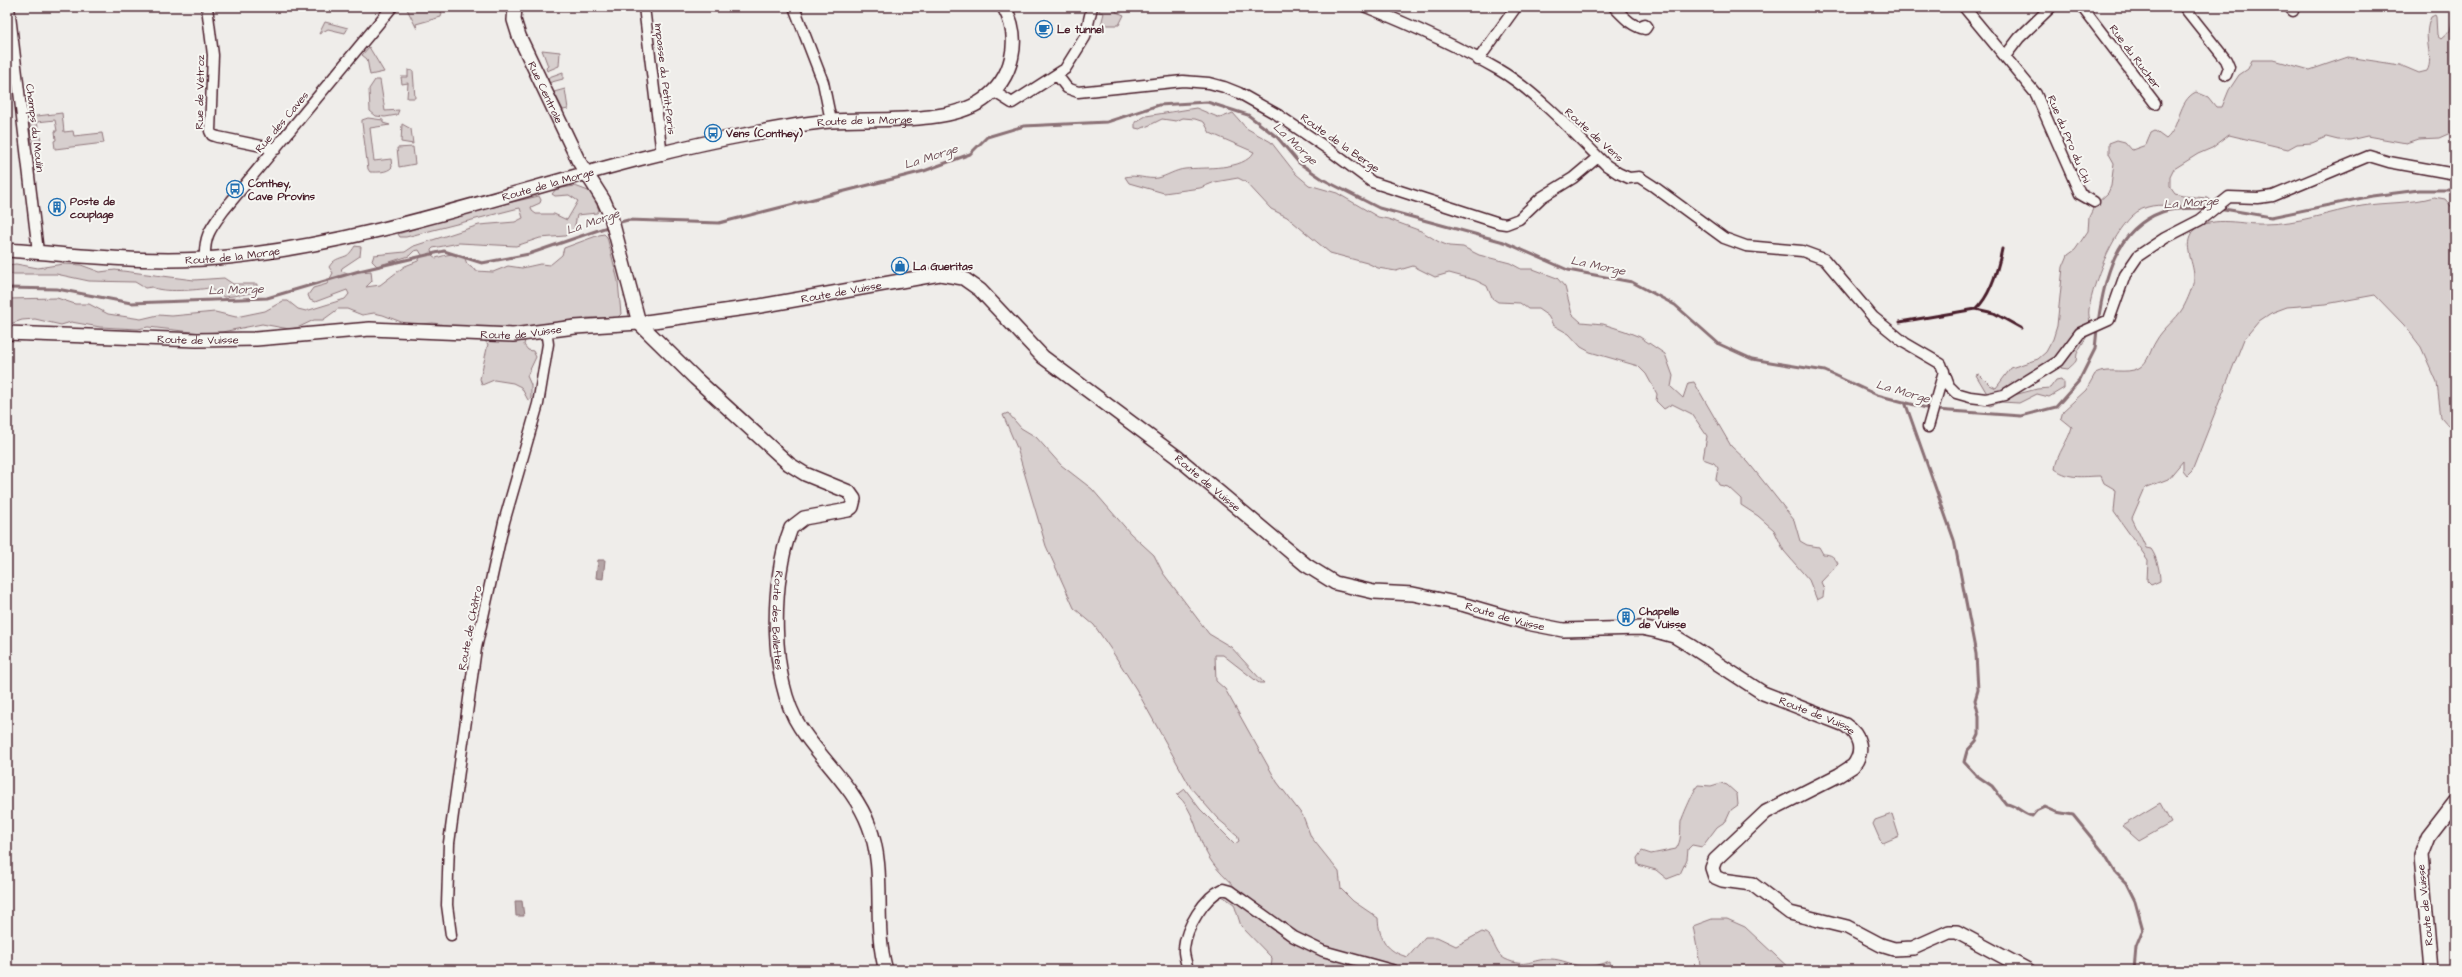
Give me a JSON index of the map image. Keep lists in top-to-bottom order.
{
  "streets": {
    "street": [
      "Rue du Rucher",
      "Impasse du Petit-Paris",
      "Rue Centrale",
      "Rue de Vétroz",
      "Route de la Morge",
      "Rue des Caves",
      "Champs du Moulin",
      "Route de Vens",
      "Rue du Pro du Chi",
      "Route de la Berge",
      "Route de Vuisse",
      "Route des Ballettes",
      "Route de Châtro"
    ]
  },
  "crossings": [
    ["Impasse du Petit-Paris", "Route de la Morge"],
    ["Rue Centrale", "Route de la Morge"],
    ["Rue Centrale", "Route de Vuisse"],
    ["Rue Centrale", "Route des Ballettes"],
    ["Rue de Vétroz", "Rue des Caves"],
    ["Route de la Morge", "Rue des Caves"],
    ["Route de la Morge", "Champs du Moulin"],
    ["Route de Vens", "Route de la Berge"],
    ["Route de Vuisse", "Route des Ballettes"],
    ["Route de Vuisse", "Route de Châtro"]
  ],
  "water": ["La Morge"],
  "places": {
    "cafe": ["Le tunnel"],
    "bus stop": ["Vens (Conthey)", "Conthey, Cave Provins"],
    "building": ["Poste de couplage", "Chapelle de Vuisse"],
    "shop": ["La Gueritas"]
  }
}
